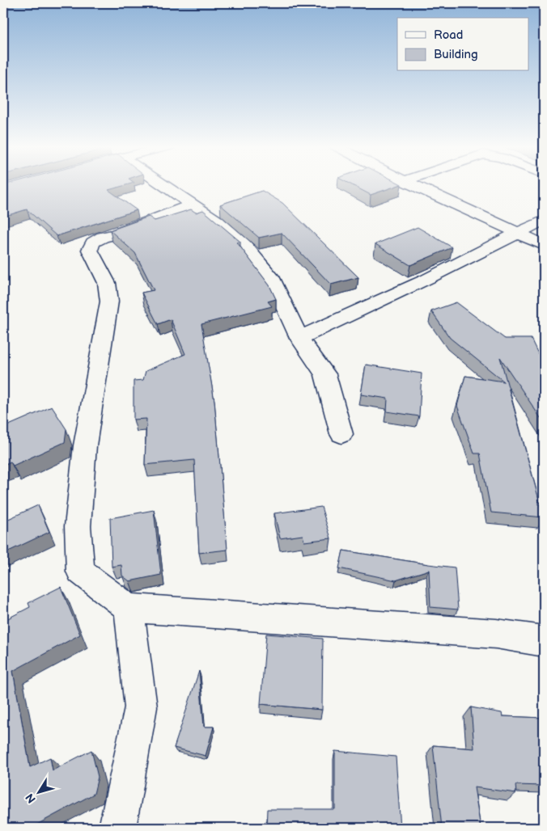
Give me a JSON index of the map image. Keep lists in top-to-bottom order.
{
  "legend": ["Road", "Building"],
  "north": "bottom left"
}
